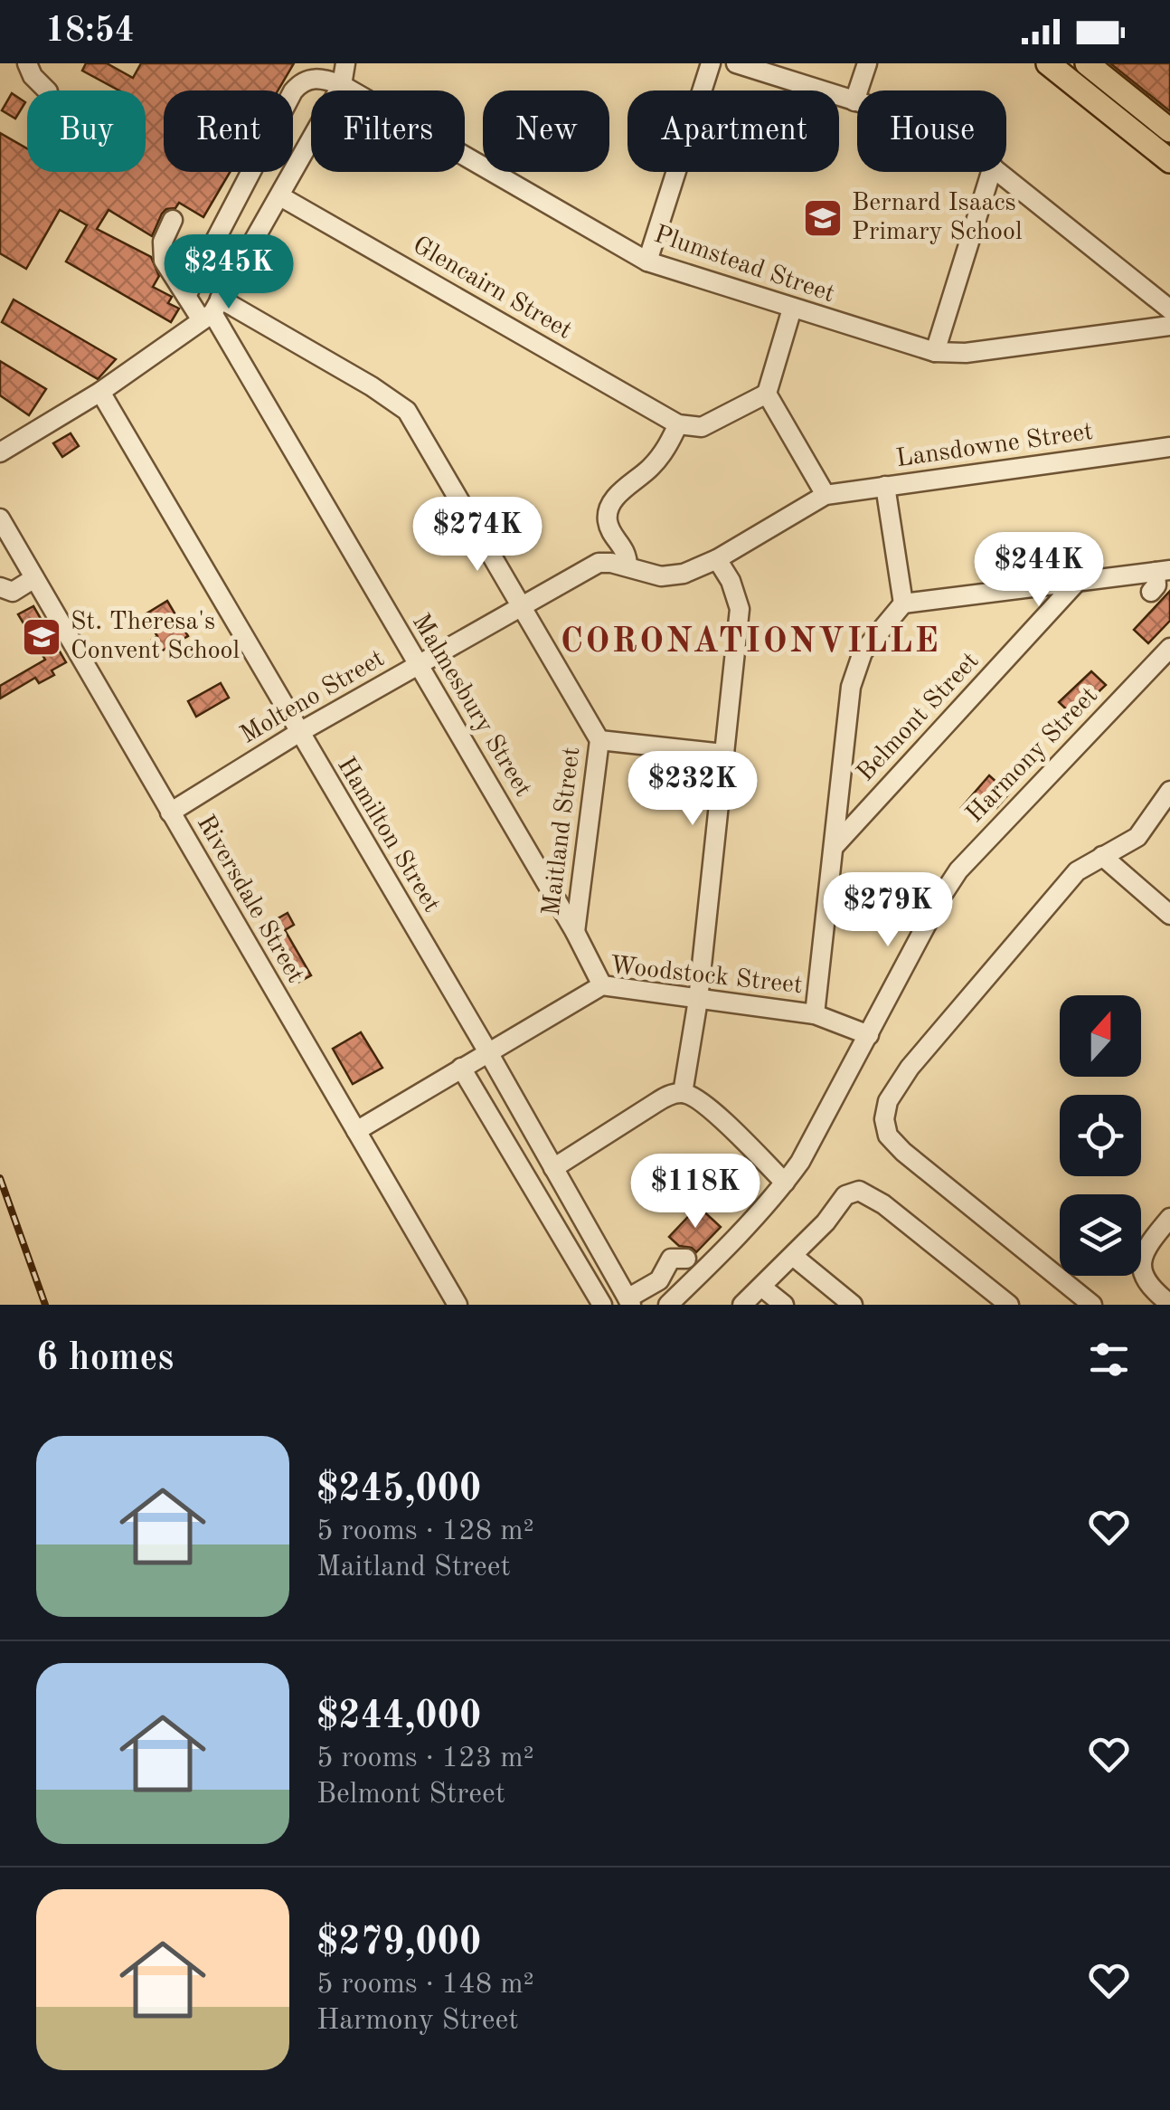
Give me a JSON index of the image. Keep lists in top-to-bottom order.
{
  "streets": {
    "street": [
      "Plumstead Street",
      "Glencairn Street",
      "Lansdowne Street",
      "Molteno Street",
      "Malmesbury Street",
      "Belmont Street",
      "Harmony Street",
      "Maitland Street",
      "Hamilton Street",
      "Riversdale Street",
      "Woodstock Street"
    ]
  },
  "crossings": [
    ["Lansdowne Street", "Molteno Street"],
    ["Molteno Street", "Malmesbury Street"],
    ["Molteno Street", "Maitland Street"],
    ["Molteno Street", "Hamilton Street"],
    ["Molteno Street", "Riversdale Street"],
    ["Malmesbury Street", "Maitland Street"],
    ["Malmesbury Street", "Woodstock Street"],
    ["Harmony Street", "Woodstock Street"],
    ["Hamilton Street", "Woodstock Street"],
    ["Riversdale Street", "Woodstock Street"]
  ],
  "districts": ["CORONATIONVILLE"],
  "places": {
    "school or university": ["Bernard Isaacs Primary School", "St. Theresa's Convent School"]
  },
  "north": "top",
  "page": {
    "status": "18:54",
    "chip": [
      "Buy",
      "Rent",
      "Filters",
      "New",
      "Apartment",
      "House"
    ],
    "price": [
      "$245K",
      "$274K",
      "$244K",
      "$232K",
      "$279K",
      "$118K"
    ],
    "heading": "6 homes",
    "list": [
      {
        "name": "$245,000",
        "note": "5 rooms · 128 m² · Maitland Street"
      },
      {
        "name": "$244,000",
        "note": "5 rooms · 123 m² · Belmont Street"
      },
      {
        "name": "$279,000",
        "note": "5 rooms · 148 m² · Harmony Street"
      }
    ]
  }
}
